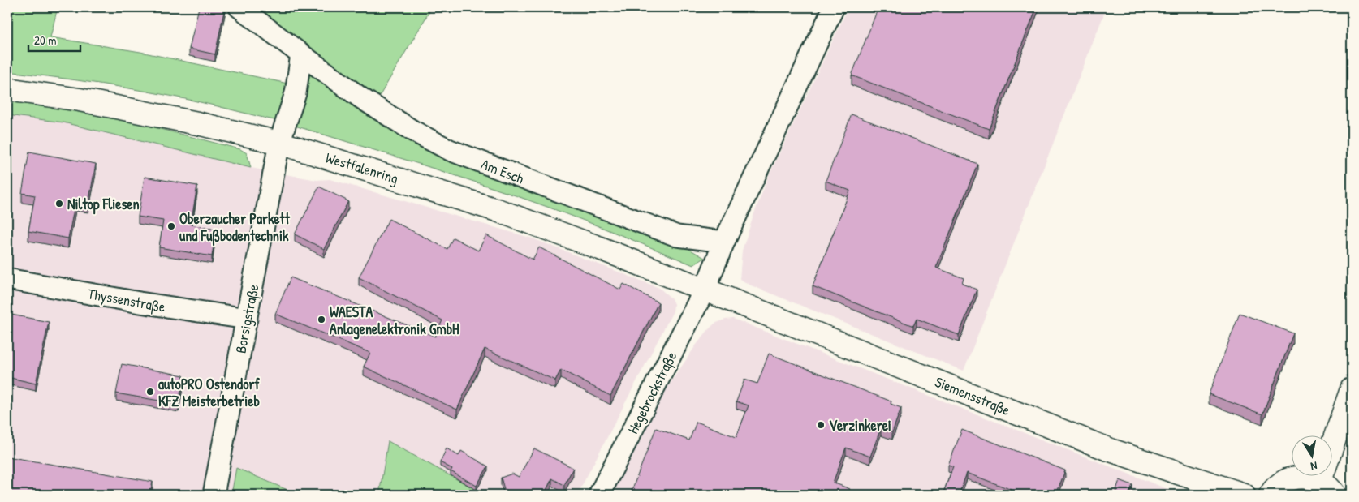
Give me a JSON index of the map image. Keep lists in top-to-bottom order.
{
  "streets": {
    "street": [
      "Westfalenring",
      "Am Esch",
      "Thyssenstraße",
      "Borsigstraße",
      "Hegebrockstraße",
      "Siemensstraße"
    ]
  },
  "crossings": [
    ["Westfalenring", "Borsigstraße"],
    ["Westfalenring", "Hegebrockstraße"],
    ["Westfalenring", "Siemensstraße"],
    ["Am Esch", "Hegebrockstraße"],
    ["Thyssenstraße", "Borsigstraße"],
    ["Hegebrockstraße", "Siemensstraße"]
  ],
  "places": [
    "Niltop Fliesen",
    "Oberzaucher Parkett und Fußbodentechnik",
    "WAESTA Anlagenelektronik GmbH",
    "autoPRO Ostendorf KFZ Meisterbetrieb",
    "Verzinkerei"
  ],
  "scale_bar": "20 m",
  "north": "bottom"
}
